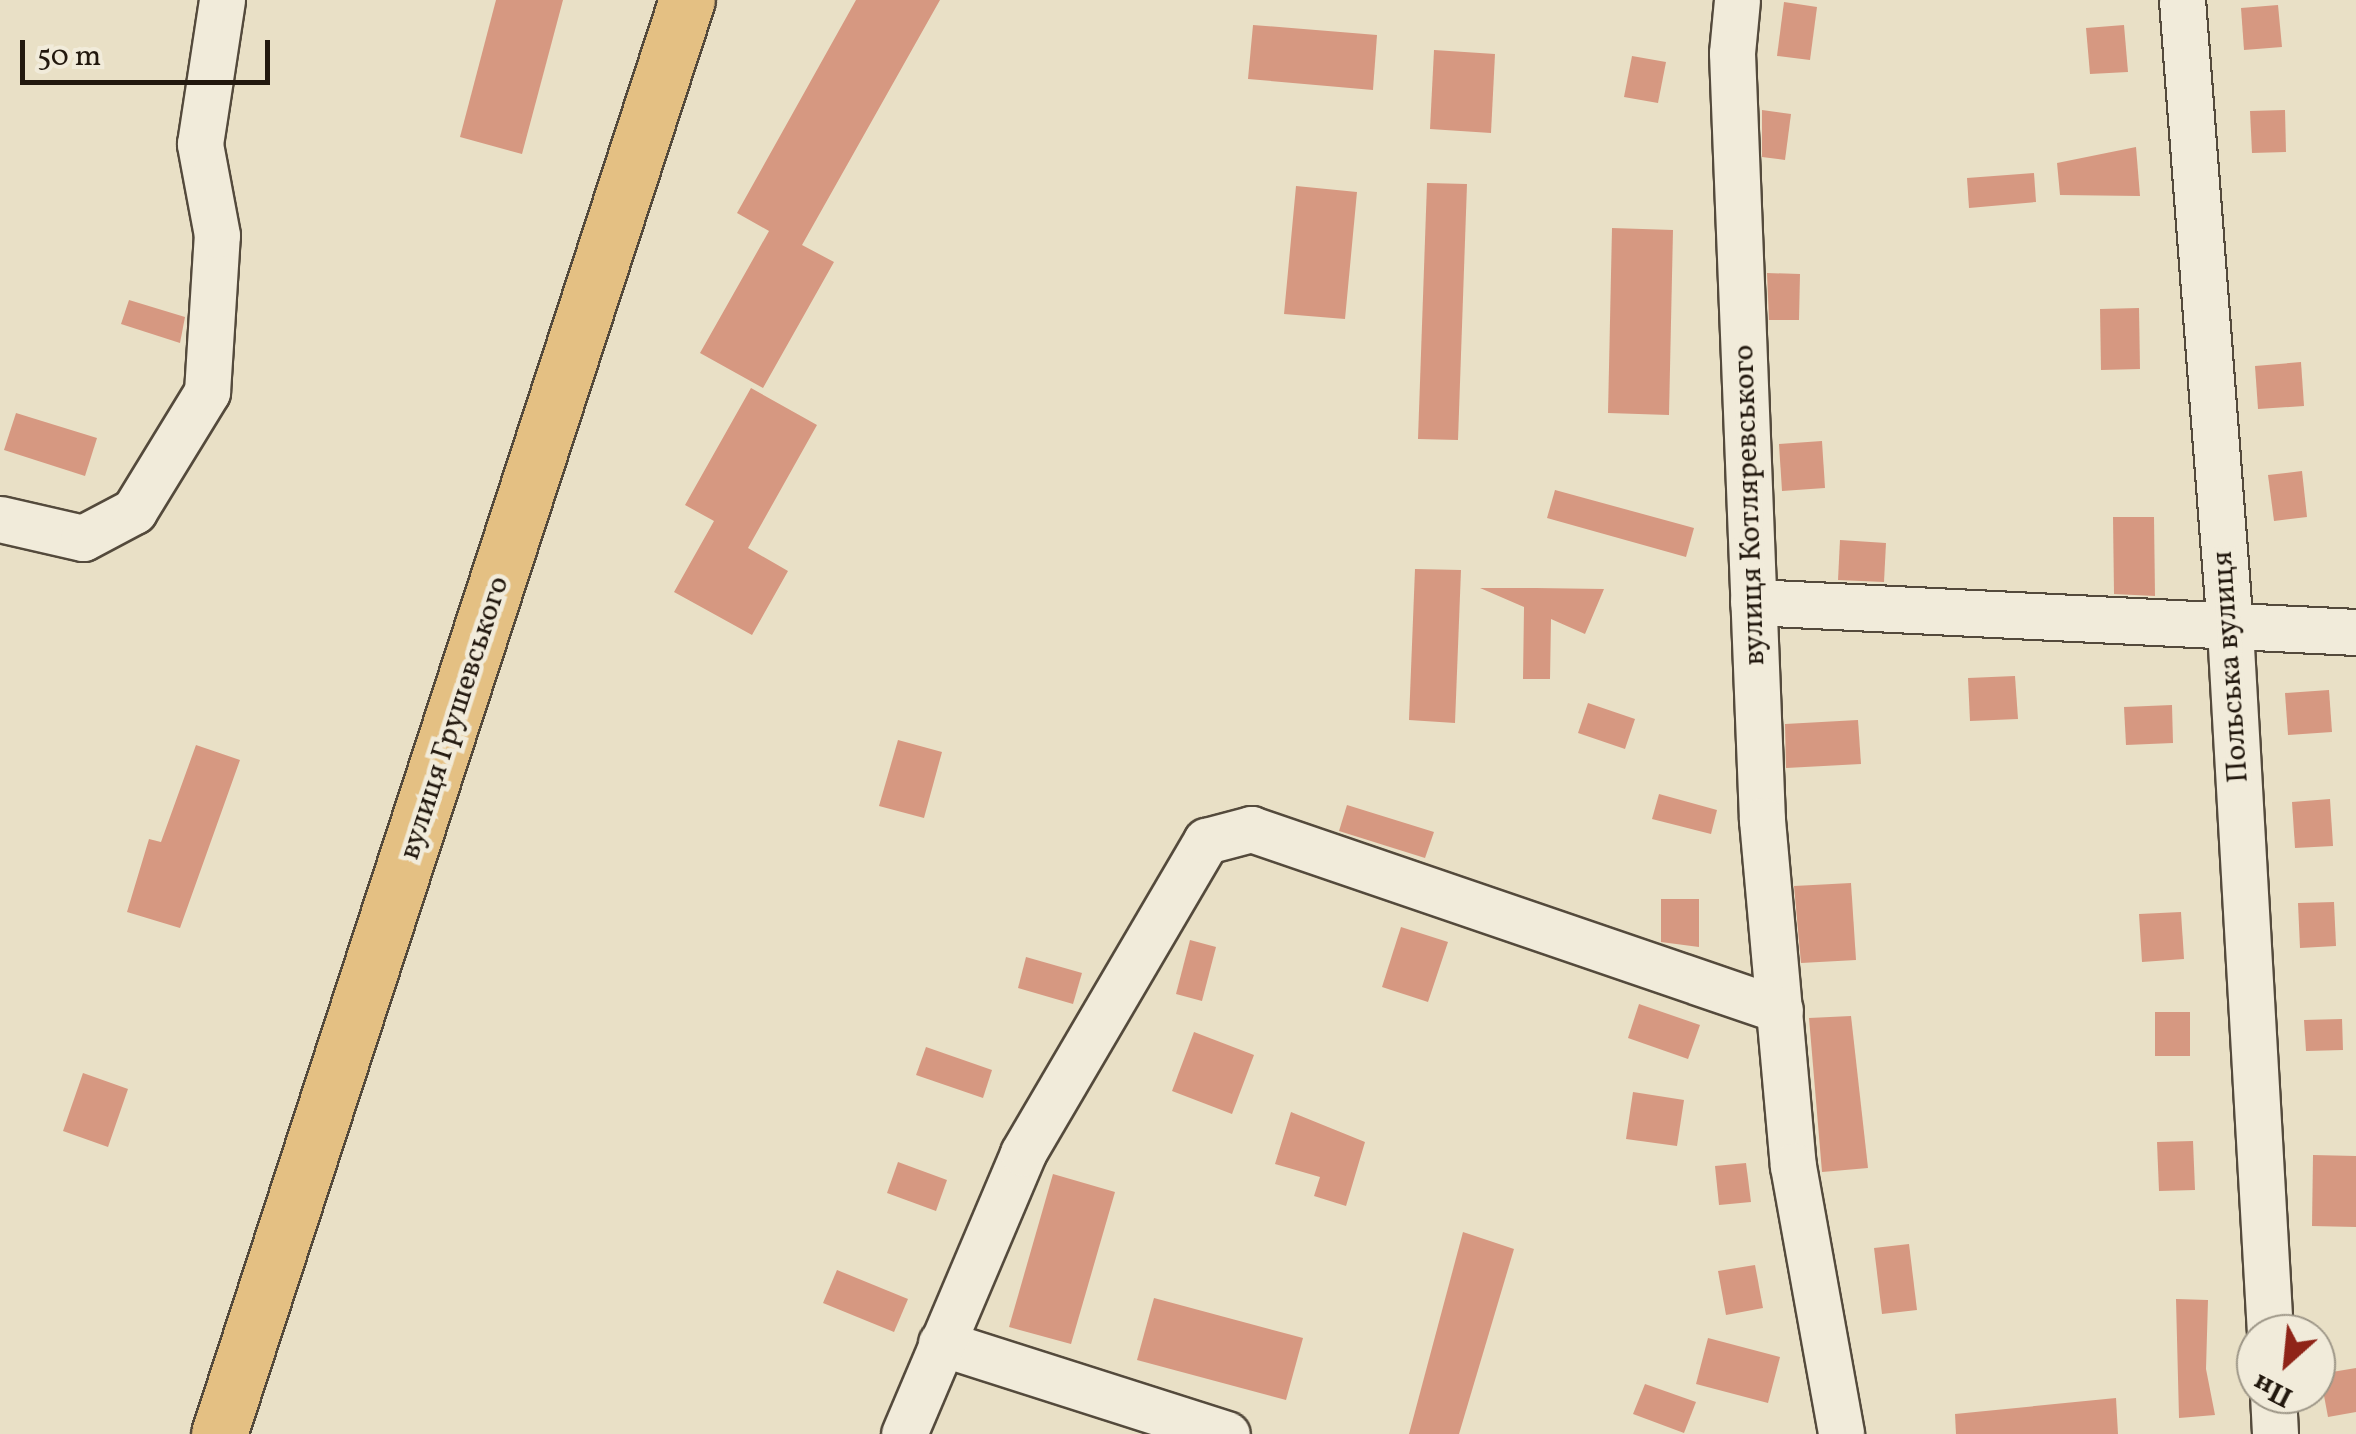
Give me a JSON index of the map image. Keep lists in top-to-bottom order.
{
  "streets": {
    "main road": ["вулиця Грушевського"],
    "street": ["вулиця Котляревського", "Польська вулиця"]
  },
  "scale_bar": "50 m",
  "north": "bottom left"
}
